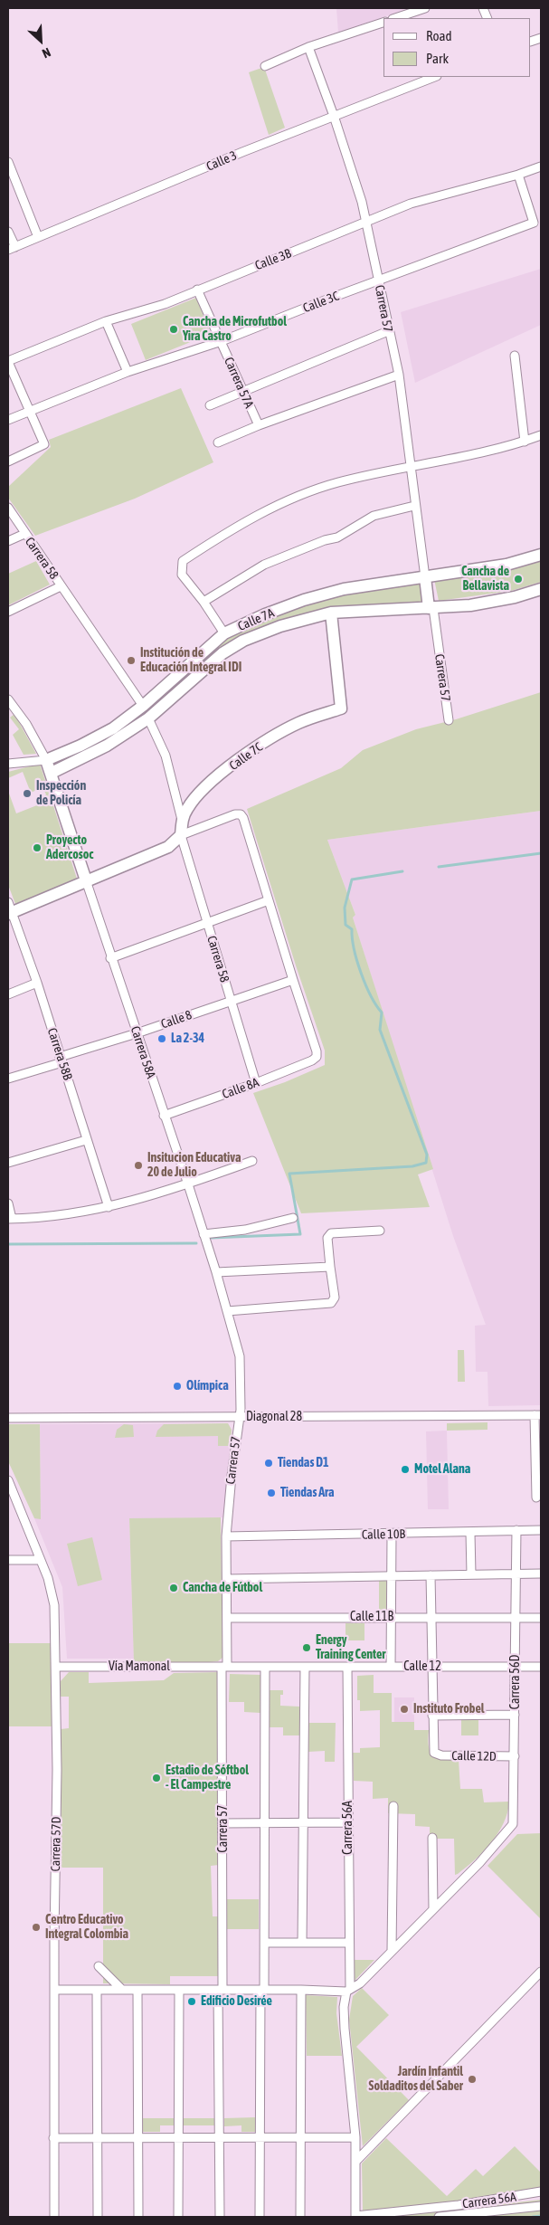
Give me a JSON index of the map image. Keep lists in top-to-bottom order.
{
  "streets": {
    "street": [
      "Calle 3",
      "Calle 3B",
      "Calle 3C",
      "Carrera 57",
      "Carrera 57A",
      "Carrera 58",
      "Calle 7A",
      "Calle 7C",
      "Calle 8",
      "Carrera 58A",
      "Carrera 58B",
      "Calle 8A",
      "Diagonal 28",
      "Calle 10B",
      "Calle 11B",
      "Vía Mamonal",
      "Calle 12",
      "Carrera 56D",
      "Calle 12D",
      "Carrera 56A",
      "Carrera 57D"
    ]
  },
  "crossings": [
    ["Calle 3", "Carrera 57"],
    ["Calle 3B", "Calle 3C"],
    ["Calle 3B", "Carrera 57"],
    ["Calle 3B", "Carrera 57A"],
    ["Calle 3C", "Carrera 57"],
    ["Calle 3C", "Carrera 57A"],
    ["Carrera 57", "Calle 7A"],
    ["Carrera 57", "Carrera 58A"],
    ["Carrera 57", "Diagonal 28"],
    ["Carrera 57", "Calle 10B"],
    ["Carrera 57", "Calle 11B"],
    ["Carrera 57", "Vía Mamonal"],
    ["Carrera 57", "Calle 12"],
    ["Carrera 58", "Calle 7A"],
    ["Carrera 58", "Calle 7C"],
    ["Carrera 58", "Calle 8"],
    ["Carrera 58", "Calle 8A"],
    ["Calle 7A", "Calle 7C"],
    ["Calle 7A", "Carrera 58A"],
    ["Calle 8", "Carrera 58A"],
    ["Calle 8", "Carrera 58B"],
    ["Calle 8", "Calle 8A"],
    ["Carrera 58A", "Calle 8A"],
    ["Carrera 58A", "Diagonal 28"],
    ["Calle 10B", "Carrera 56D"],
    ["Calle 11B", "Carrera 56D"],
    ["Vía Mamonal", "Calle 12"],
    ["Vía Mamonal", "Carrera 57D"],
    ["Calle 12", "Carrera 56D"],
    ["Calle 12", "Carrera 56A"],
    ["Carrera 56D", "Calle 12D"]
  ],
  "places": [
    "Cancha de Microfutbol Yira Castro",
    "Cancha de Bellavista",
    "Institución de Educación Integral IDI",
    "Inspección de Policía",
    "Proyecto Adercosoc",
    "La 2-34",
    "Insitucion Educativa 20 de Julio",
    "Olímpica",
    "Tiendas D1",
    "Motel Alana",
    "Tiendas Ara",
    "Cancha de Fútbol",
    "Energy Training Center",
    "Instituto Frobel",
    "Estadio de Sóftbol - El Campestre",
    "Centro Educativo Integral Colombia",
    "Edificio Desirée",
    "Jardín Infantil Soldaditos del Saber"
  ],
  "legend": ["Road", "Park"],
  "north": "bottom right"
}
